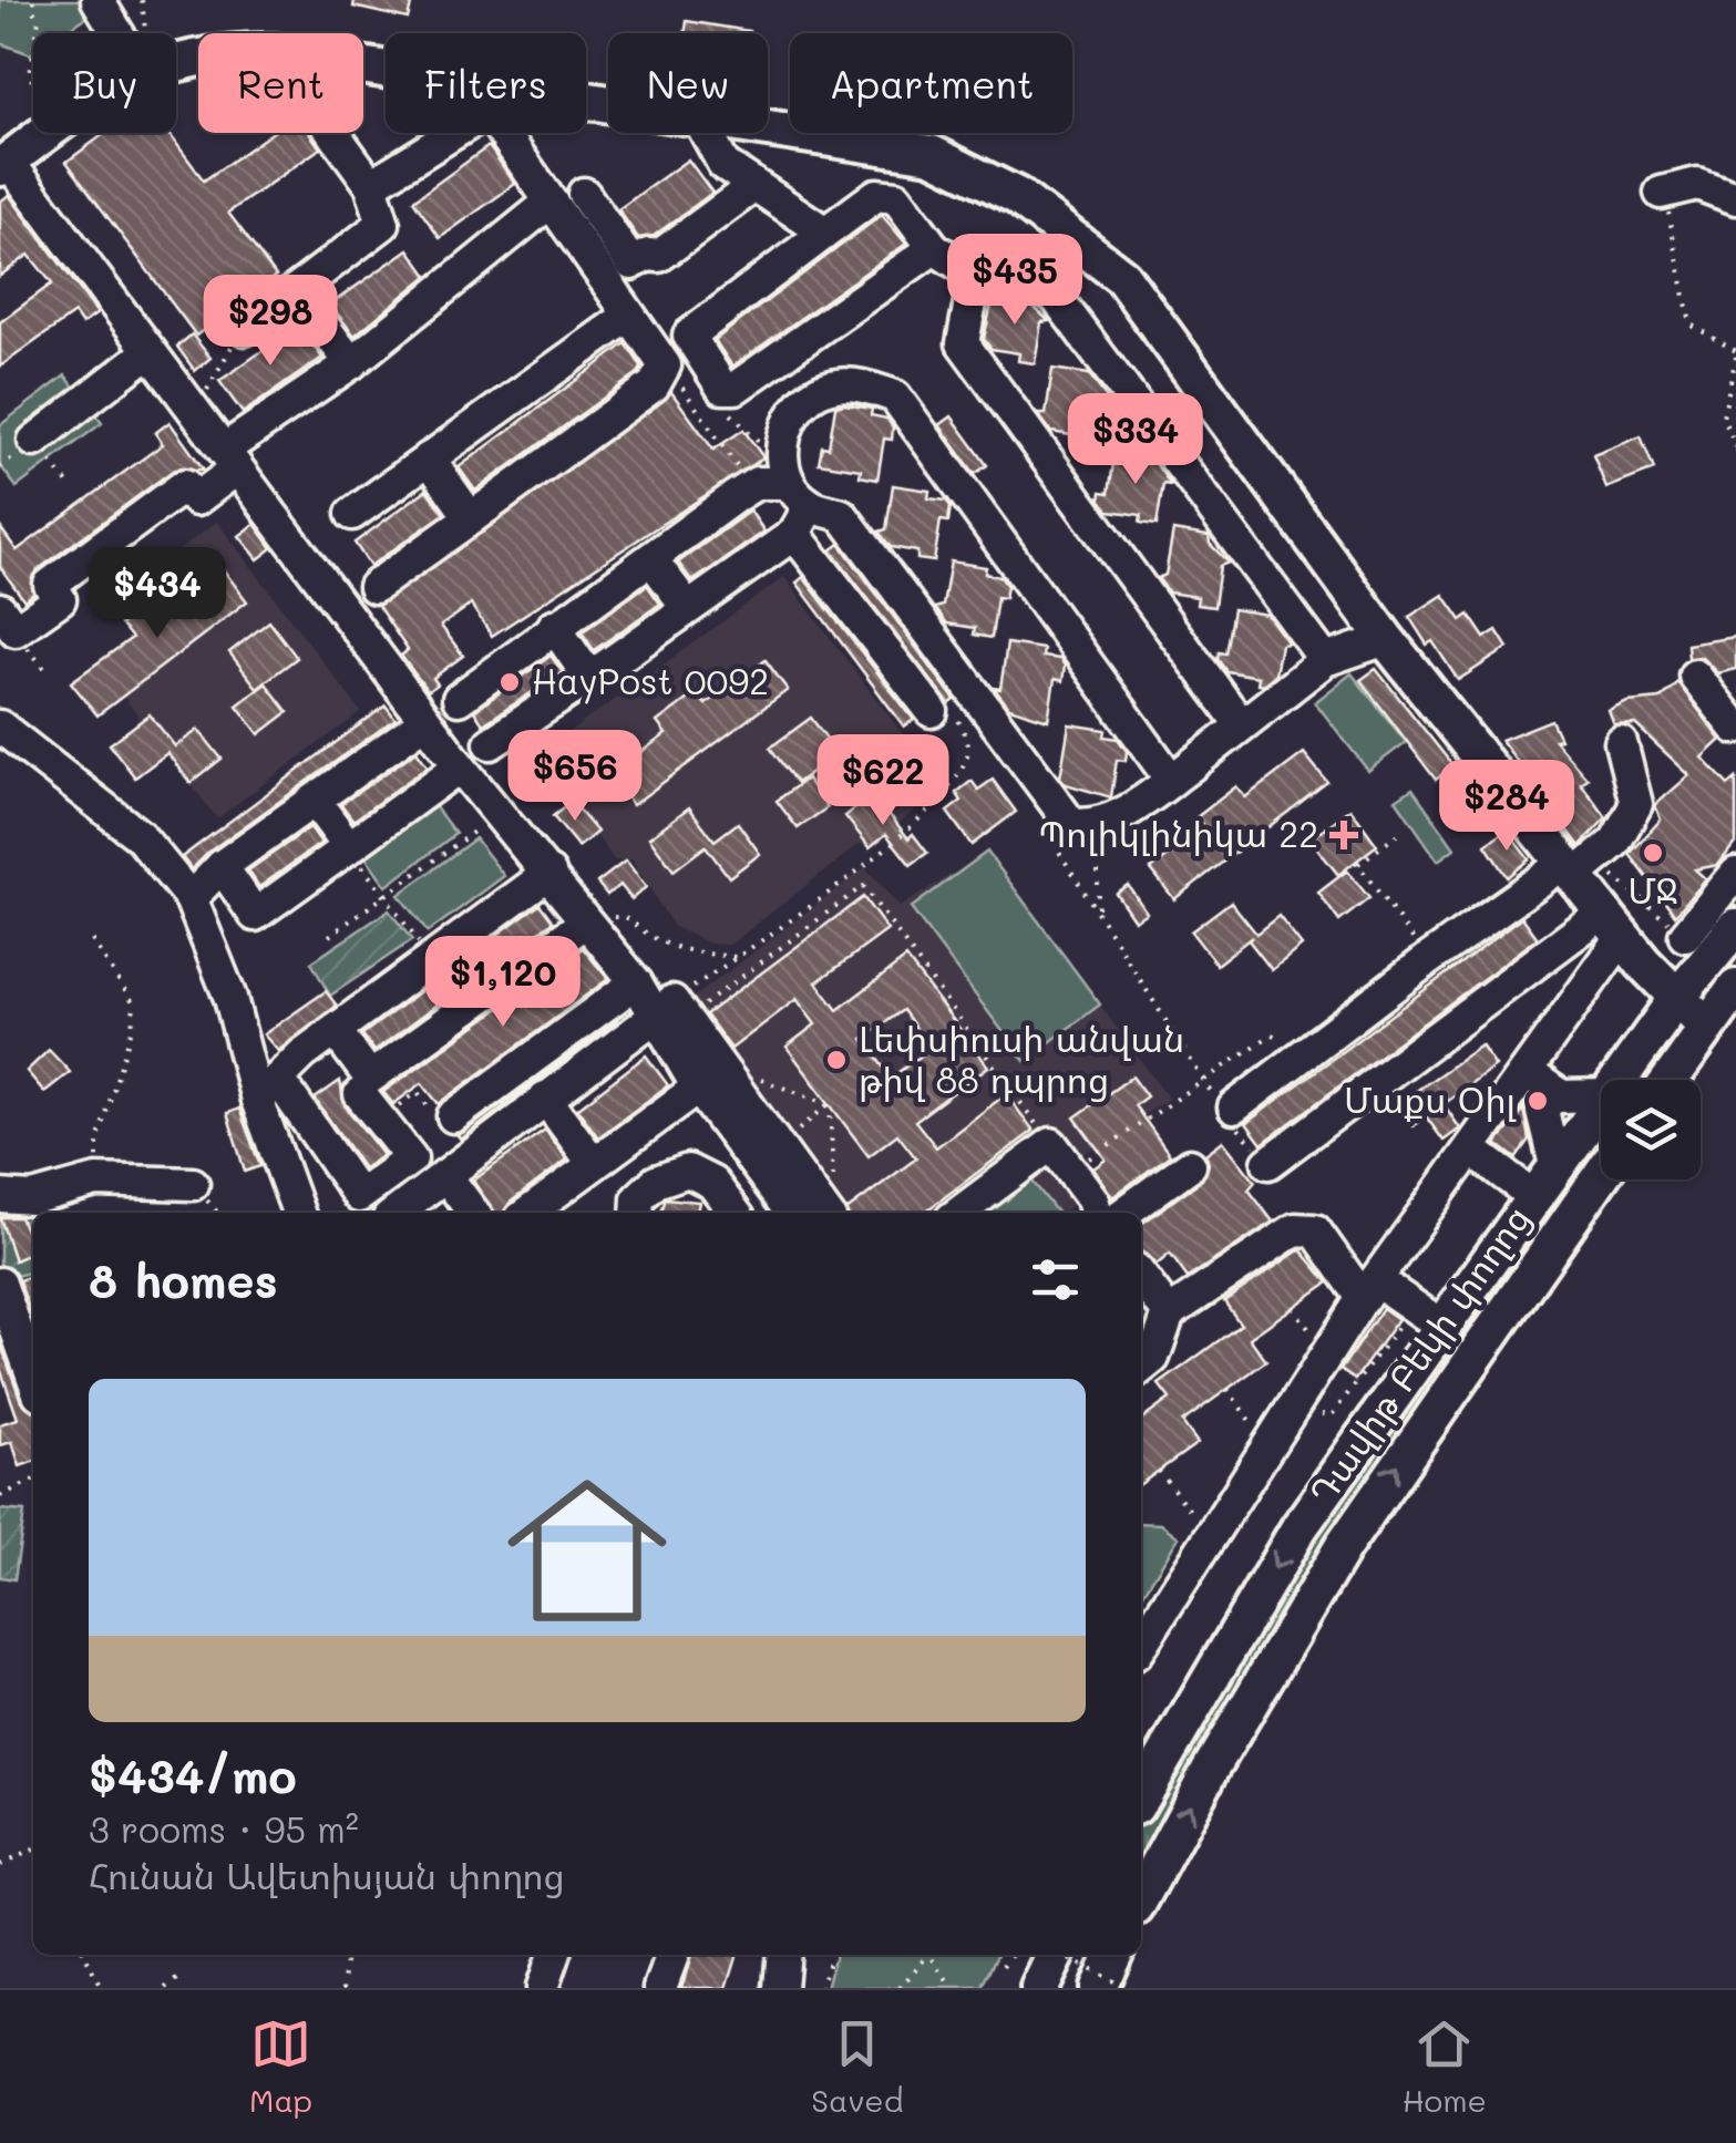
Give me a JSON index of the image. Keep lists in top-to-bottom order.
{
  "streets": {
    "main road": ["Դավիթ Բեկի փողոց"]
  },
  "places": {
    "other": [
      "HayPost 0092",
      "ՄՋ",
      "Լեփսիուսի անվան թիվ 88 դպրոց",
      "Մաքս Օիլ"
    ],
    "health": ["Պոլիկլինիկա 22"]
  },
  "page": {
    "chip": [
      "Buy",
      "Rent",
      "Filters",
      "New",
      "Apartment"
    ],
    "price": [
      "$435",
      "$298",
      "$334",
      "$434",
      "$656",
      "$622",
      "$284",
      "$1,120"
    ],
    "heading": "8 homes",
    "list": [
      {
        "name": "$434/mo",
        "note": "3 rooms · 95 m² · Հունան Ավետիսյան փողոց"
      }
    ],
    "tabs": ["Map", "Saved", "Home"]
  }
}
